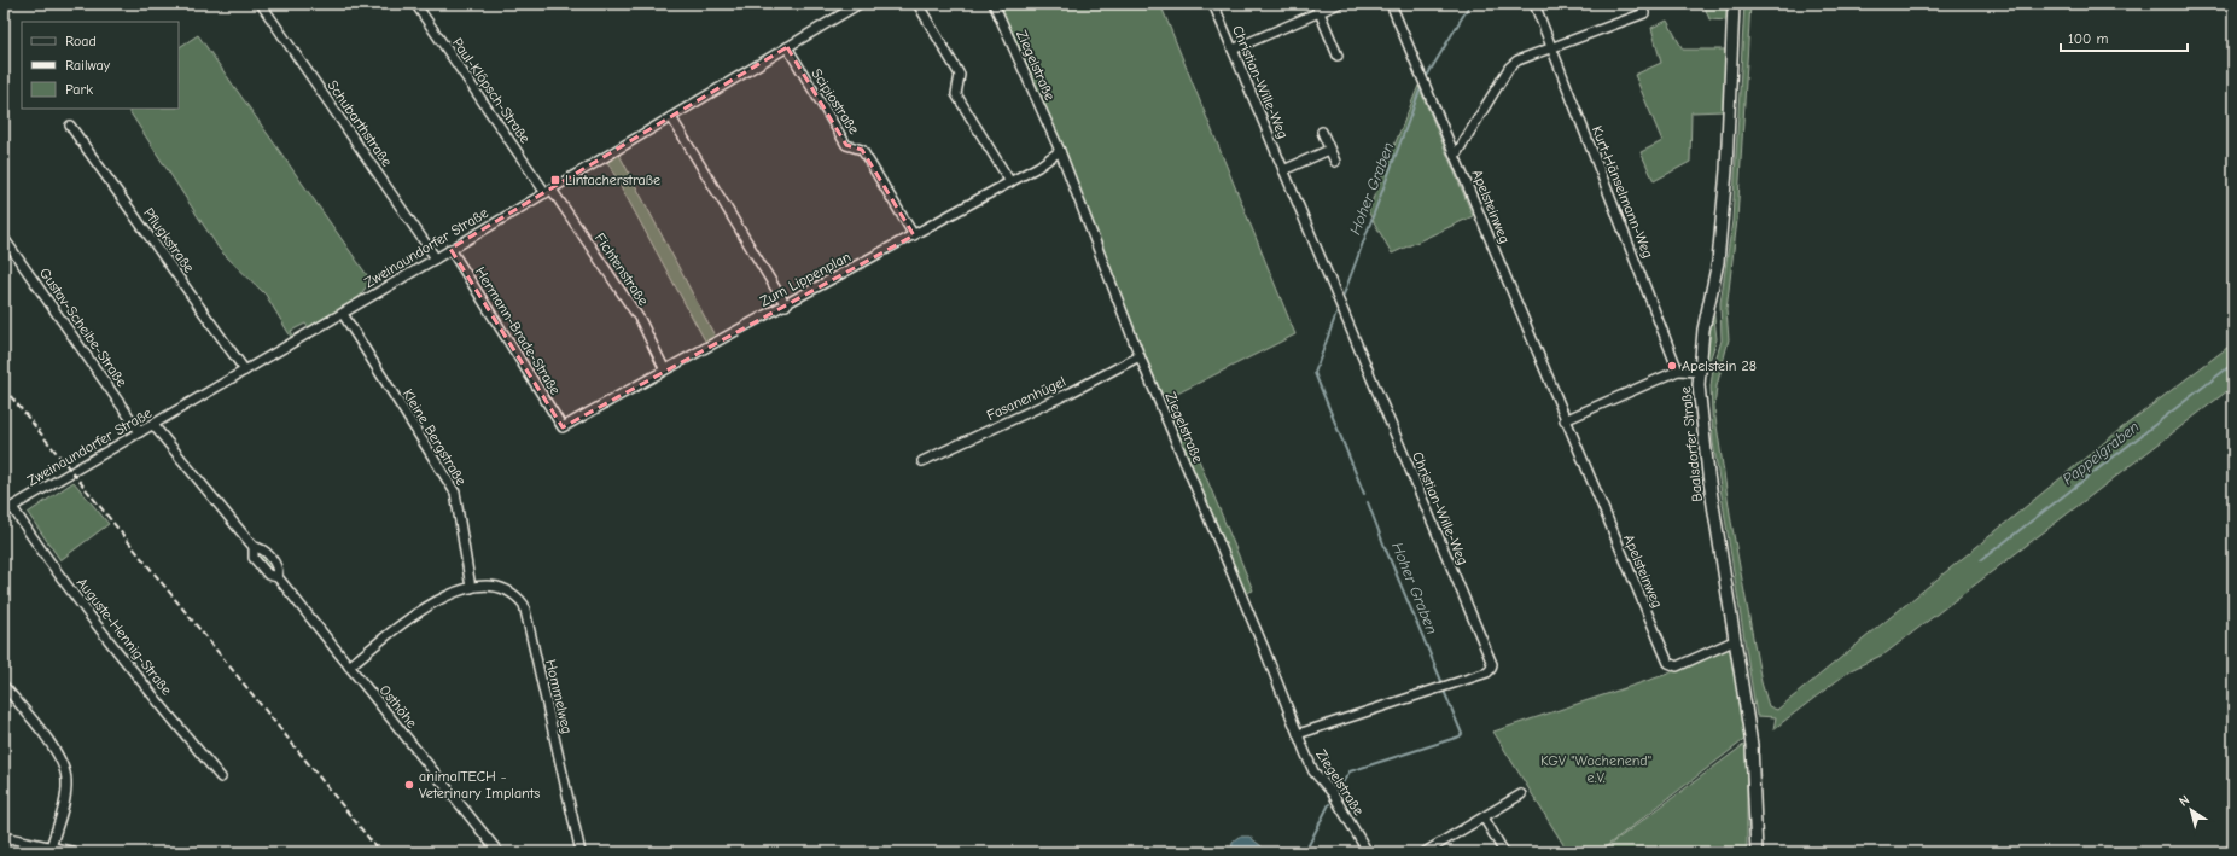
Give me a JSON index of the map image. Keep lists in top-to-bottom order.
{
  "streets": {
    "main road": ["Baalsdorfer Straße"],
    "street": [
      "Ziegelstraße",
      "Christian-Wille-Weg",
      "Paul-Klöpsch-Straße",
      "Scipiostraße",
      "Schubarthstraße",
      "Kurt-Hänselmann-Weg",
      "Apelsteinweg",
      "Pflugkstraße",
      "Zweinaundorfer Straße",
      "Fichtenstraße",
      "Zum Lippenplan",
      "Gustav-Scheibe-Straße",
      "Hermann-Brade-Straße",
      "Fasanenhügel",
      "Kleine Bergstraße",
      "Auguste-Hennig-Straße",
      "Hommelweg",
      "Osthöhe"
    ]
  },
  "crossings": [
    ["Ziegelstraße", "Christian-Wille-Weg"],
    ["Ziegelstraße", "Zum Lippenplan"],
    ["Ziegelstraße", "Fasanenhügel"],
    ["Paul-Klöpsch-Straße", "Zweinaundorfer Straße"],
    ["Paul-Klöpsch-Straße", "Fichtenstraße"],
    ["Scipiostraße", "Zweinaundorfer Straße"],
    ["Scipiostraße", "Zum Lippenplan"],
    ["Schubarthstraße", "Zweinaundorfer Straße"],
    ["Apelsteinweg", "Baalsdorfer Straße"],
    ["Pflugkstraße", "Zweinaundorfer Straße"],
    ["Zweinaundorfer Straße", "Fichtenstraße"],
    ["Zweinaundorfer Straße", "Gustav-Scheibe-Straße"],
    ["Zweinaundorfer Straße", "Hermann-Brade-Straße"],
    ["Zweinaundorfer Straße", "Kleine Bergstraße"],
    ["Zweinaundorfer Straße", "Auguste-Hennig-Straße"],
    ["Zweinaundorfer Straße", "Osthöhe"],
    ["Fichtenstraße", "Zum Lippenplan"],
    ["Zum Lippenplan", "Hermann-Brade-Straße"],
    ["Kleine Bergstraße", "Hommelweg"],
    ["Hommelweg", "Osthöhe"]
  ],
  "water": ["Hoher Graben", "Pappelgraben"],
  "parks": ["KGV \"Wochenend\" e.V."],
  "places": {
    "transit": ["Lintacherstraße"],
    "other": ["Apelstein 28", "animalTECH - Veterinary Implants"]
  },
  "legend": ["Road", "Railway", "Park"],
  "scale_bar": "100 m",
  "north": "top left"
}
